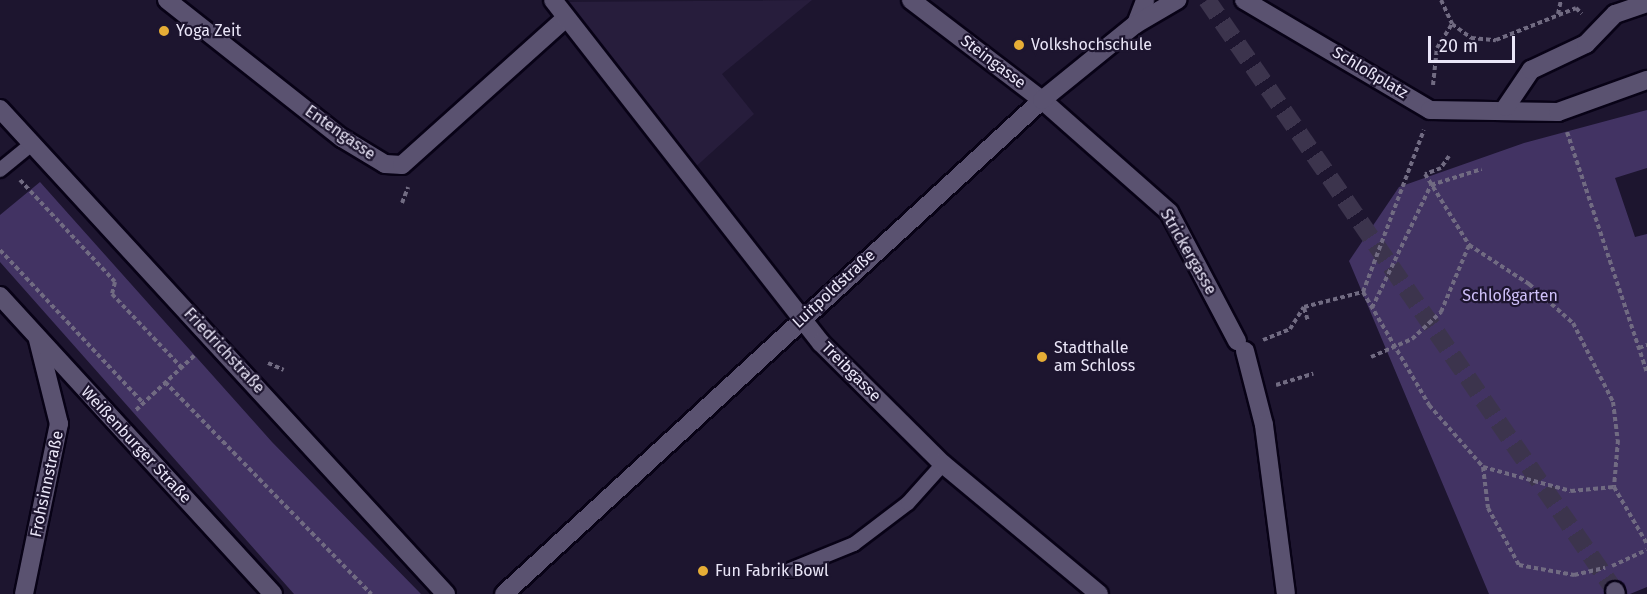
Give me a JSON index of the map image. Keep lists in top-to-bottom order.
{
  "streets": {
    "street": [
      "Steingasse",
      "Schloßplatz",
      "Entengasse",
      "Strickergasse",
      "Luitpoldstraße",
      "Friedrichstraße",
      "Treibgasse",
      "Weißenburger Straße",
      "Frohsinnstraße"
    ]
  },
  "crossings": [
    ["Steingasse", "Strickergasse"],
    ["Steingasse", "Luitpoldstraße"],
    ["Entengasse", "Treibgasse"],
    ["Luitpoldstraße", "Treibgasse"],
    ["Weißenburger Straße", "Frohsinnstraße"]
  ],
  "parks": ["Schloßgarten"],
  "places": [
    "Yoga Zeit",
    "Volkshochschule",
    "Stadthalle am Schloss",
    "Fun Fabrik Bowl"
  ],
  "scale_bar": "20 m"
}
